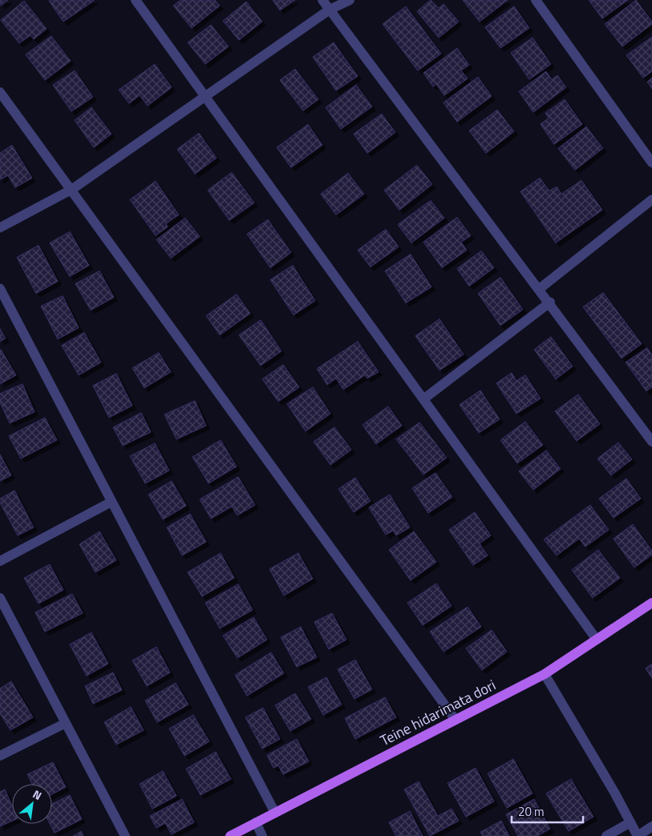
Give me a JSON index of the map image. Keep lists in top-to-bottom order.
{
  "streets": {
    "main road": ["Teine hidarimata dori"]
  },
  "scale_bar": "20 m",
  "north": "top right"
}
